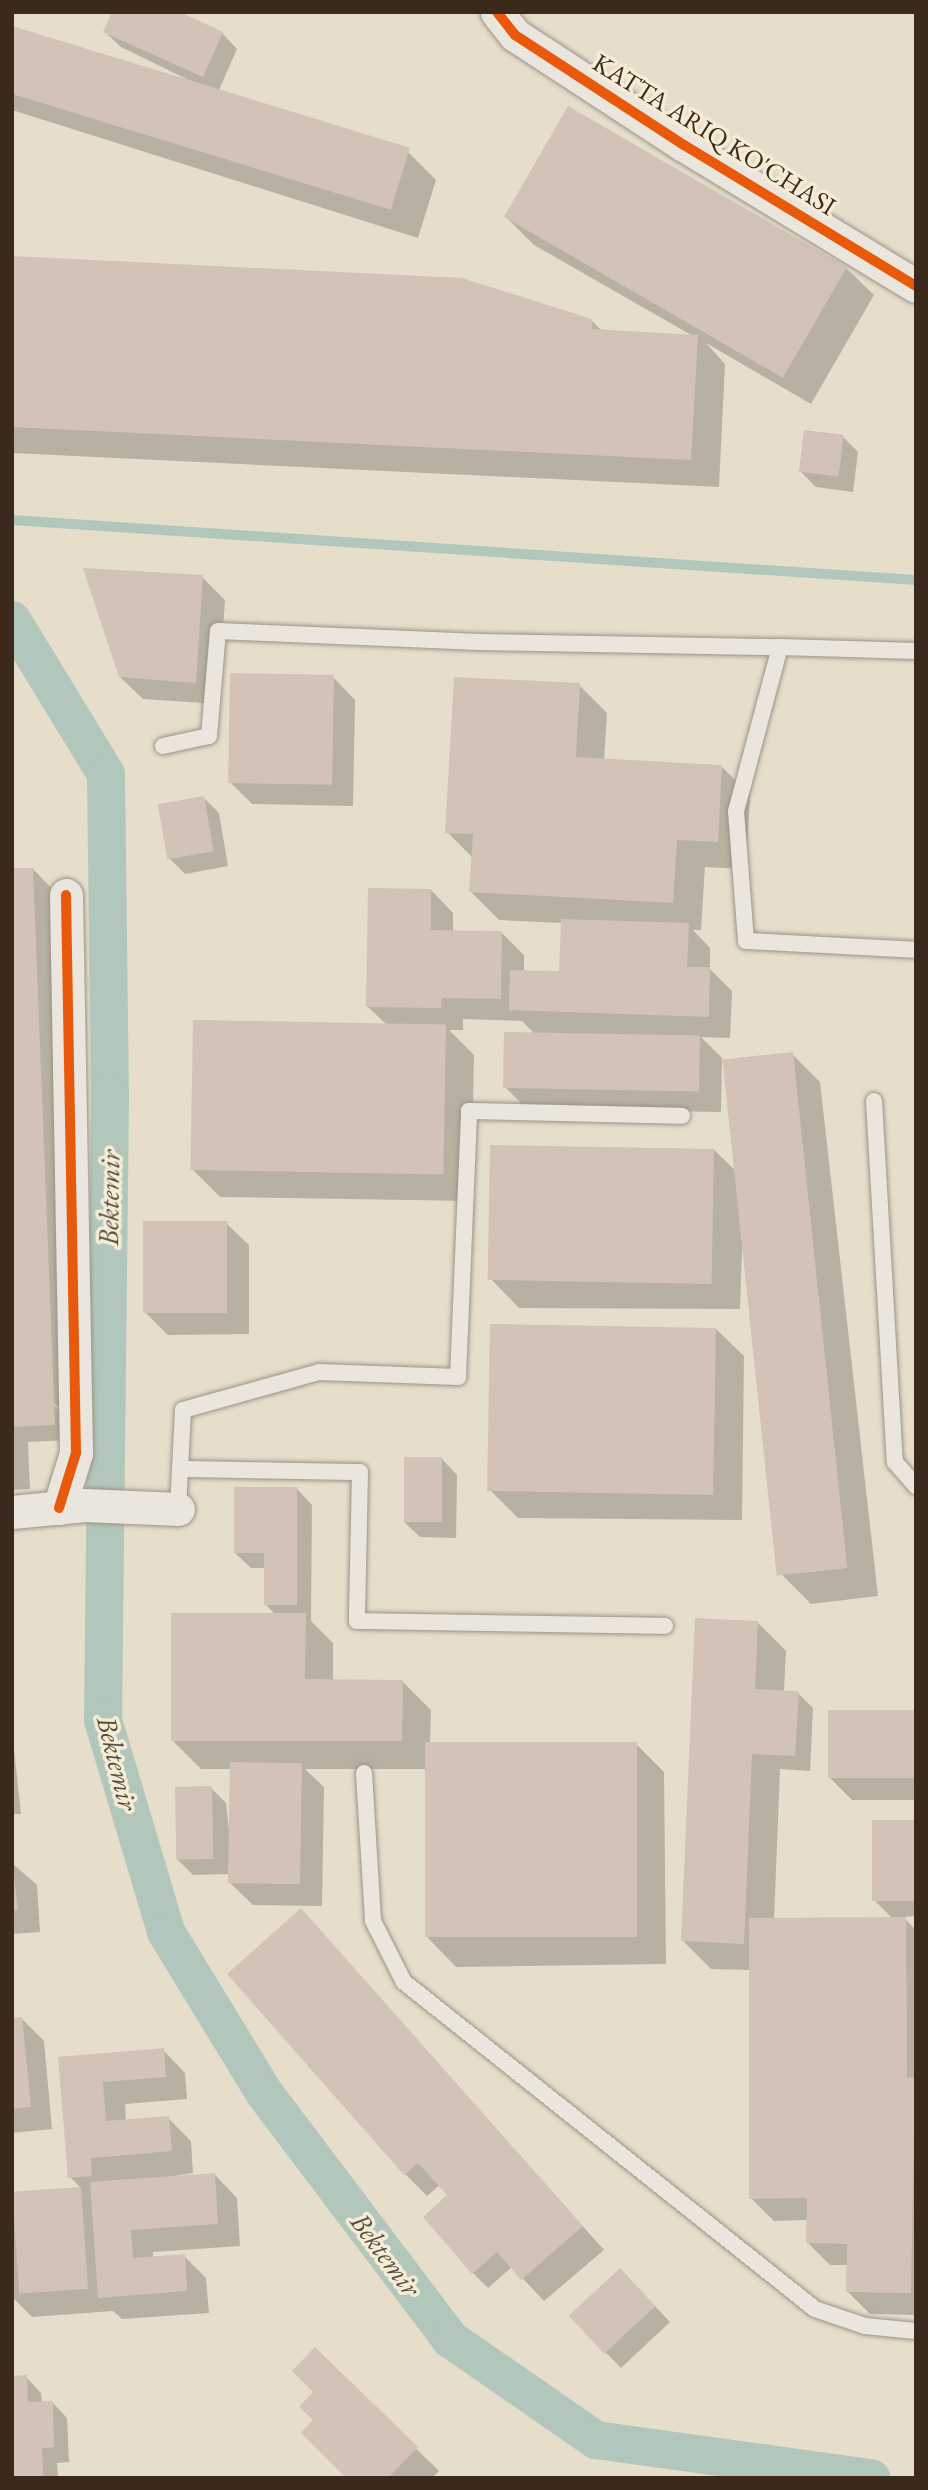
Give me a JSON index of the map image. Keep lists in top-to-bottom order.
{
  "streets": {
    "street": ["KATTA ARIQ KO'CHASI"]
  },
  "water": ["Bektemir"]
}
